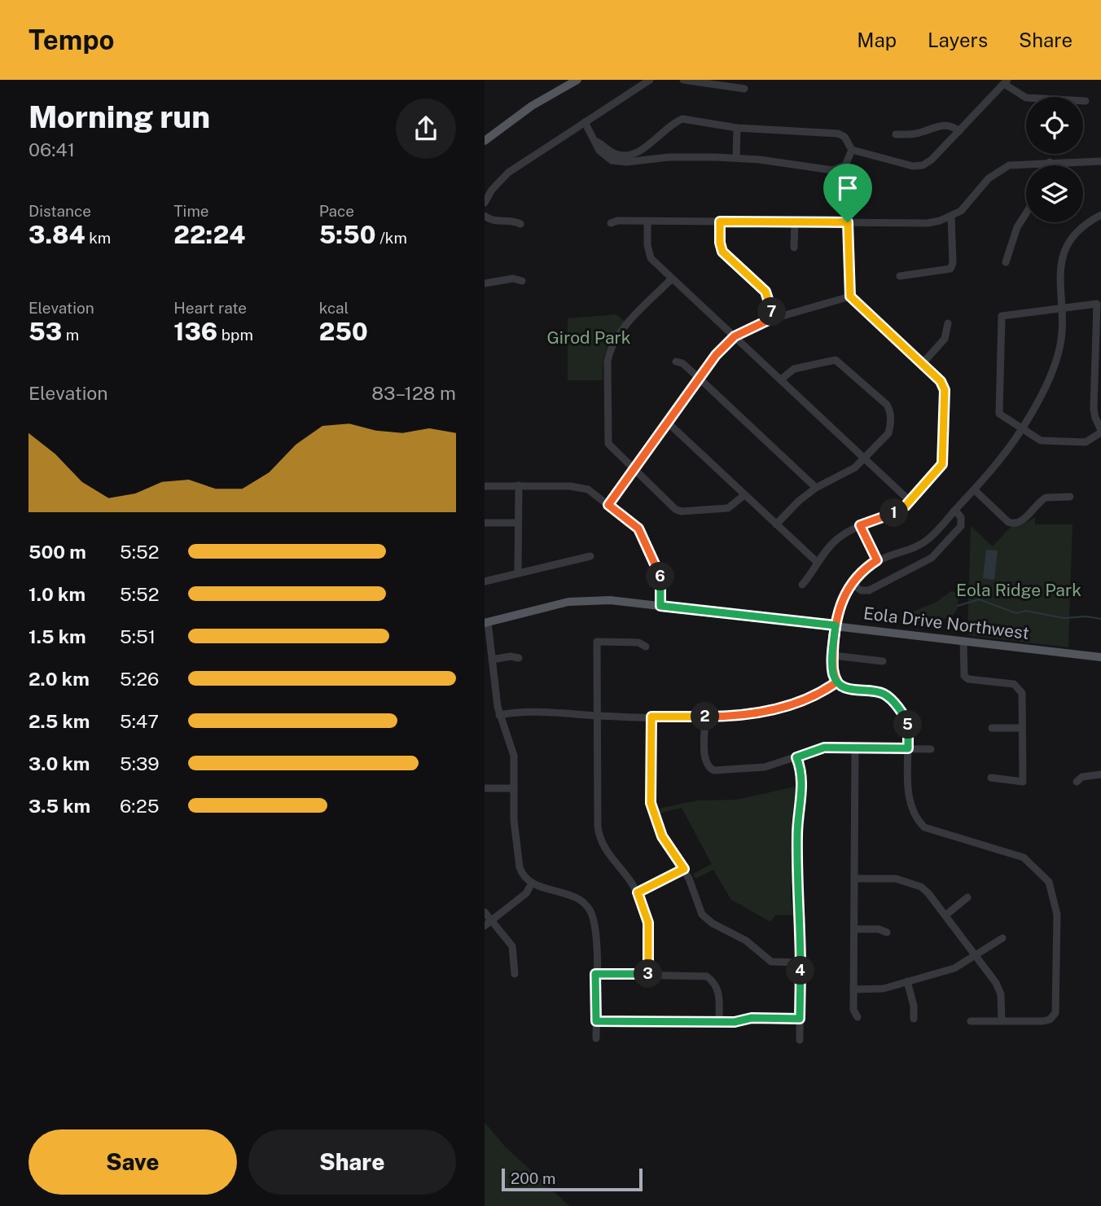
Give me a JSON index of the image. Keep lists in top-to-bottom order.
{
  "streets": {
    "main road": ["Eola Drive Northwest"]
  },
  "parks": ["Girod Park", "Eola Ridge Park"],
  "scale_bar": "200 m",
  "page": {
    "header": "Tempo",
    "nav": ["Map", "Layers", "Share"],
    "heading": ["Morning run", "06:41"],
    "stats": [
      ["Distance", "3.84 km"],
      ["Time", "22:24"],
      ["Pace", "5:50 /km"],
      ["Elevation", "53 m"],
      ["Heart rate", "136 bpm"],
      ["kcal", "250"]
    ],
    "pins": [
      "7",
      "1",
      "6",
      "2",
      "5",
      "4",
      "3"
    ],
    "chart": ["Elevation", "83–128 m"],
    "list": [
      {
        "name": "500 m",
        "note": "5:52"
      },
      {
        "name": "1.0 km",
        "note": "5:52"
      },
      {
        "name": "1.5 km",
        "note": "5:51"
      },
      {
        "name": "2.0 km",
        "note": "5:26"
      },
      {
        "name": "2.5 km",
        "note": "5:47"
      },
      {
        "name": "3.0 km",
        "note": "5:39"
      },
      {
        "name": "3.5 km",
        "note": "6:25"
      }
    ],
    "buttons": ["Save", "Share"],
    "scale": "200 m"
  }
}
